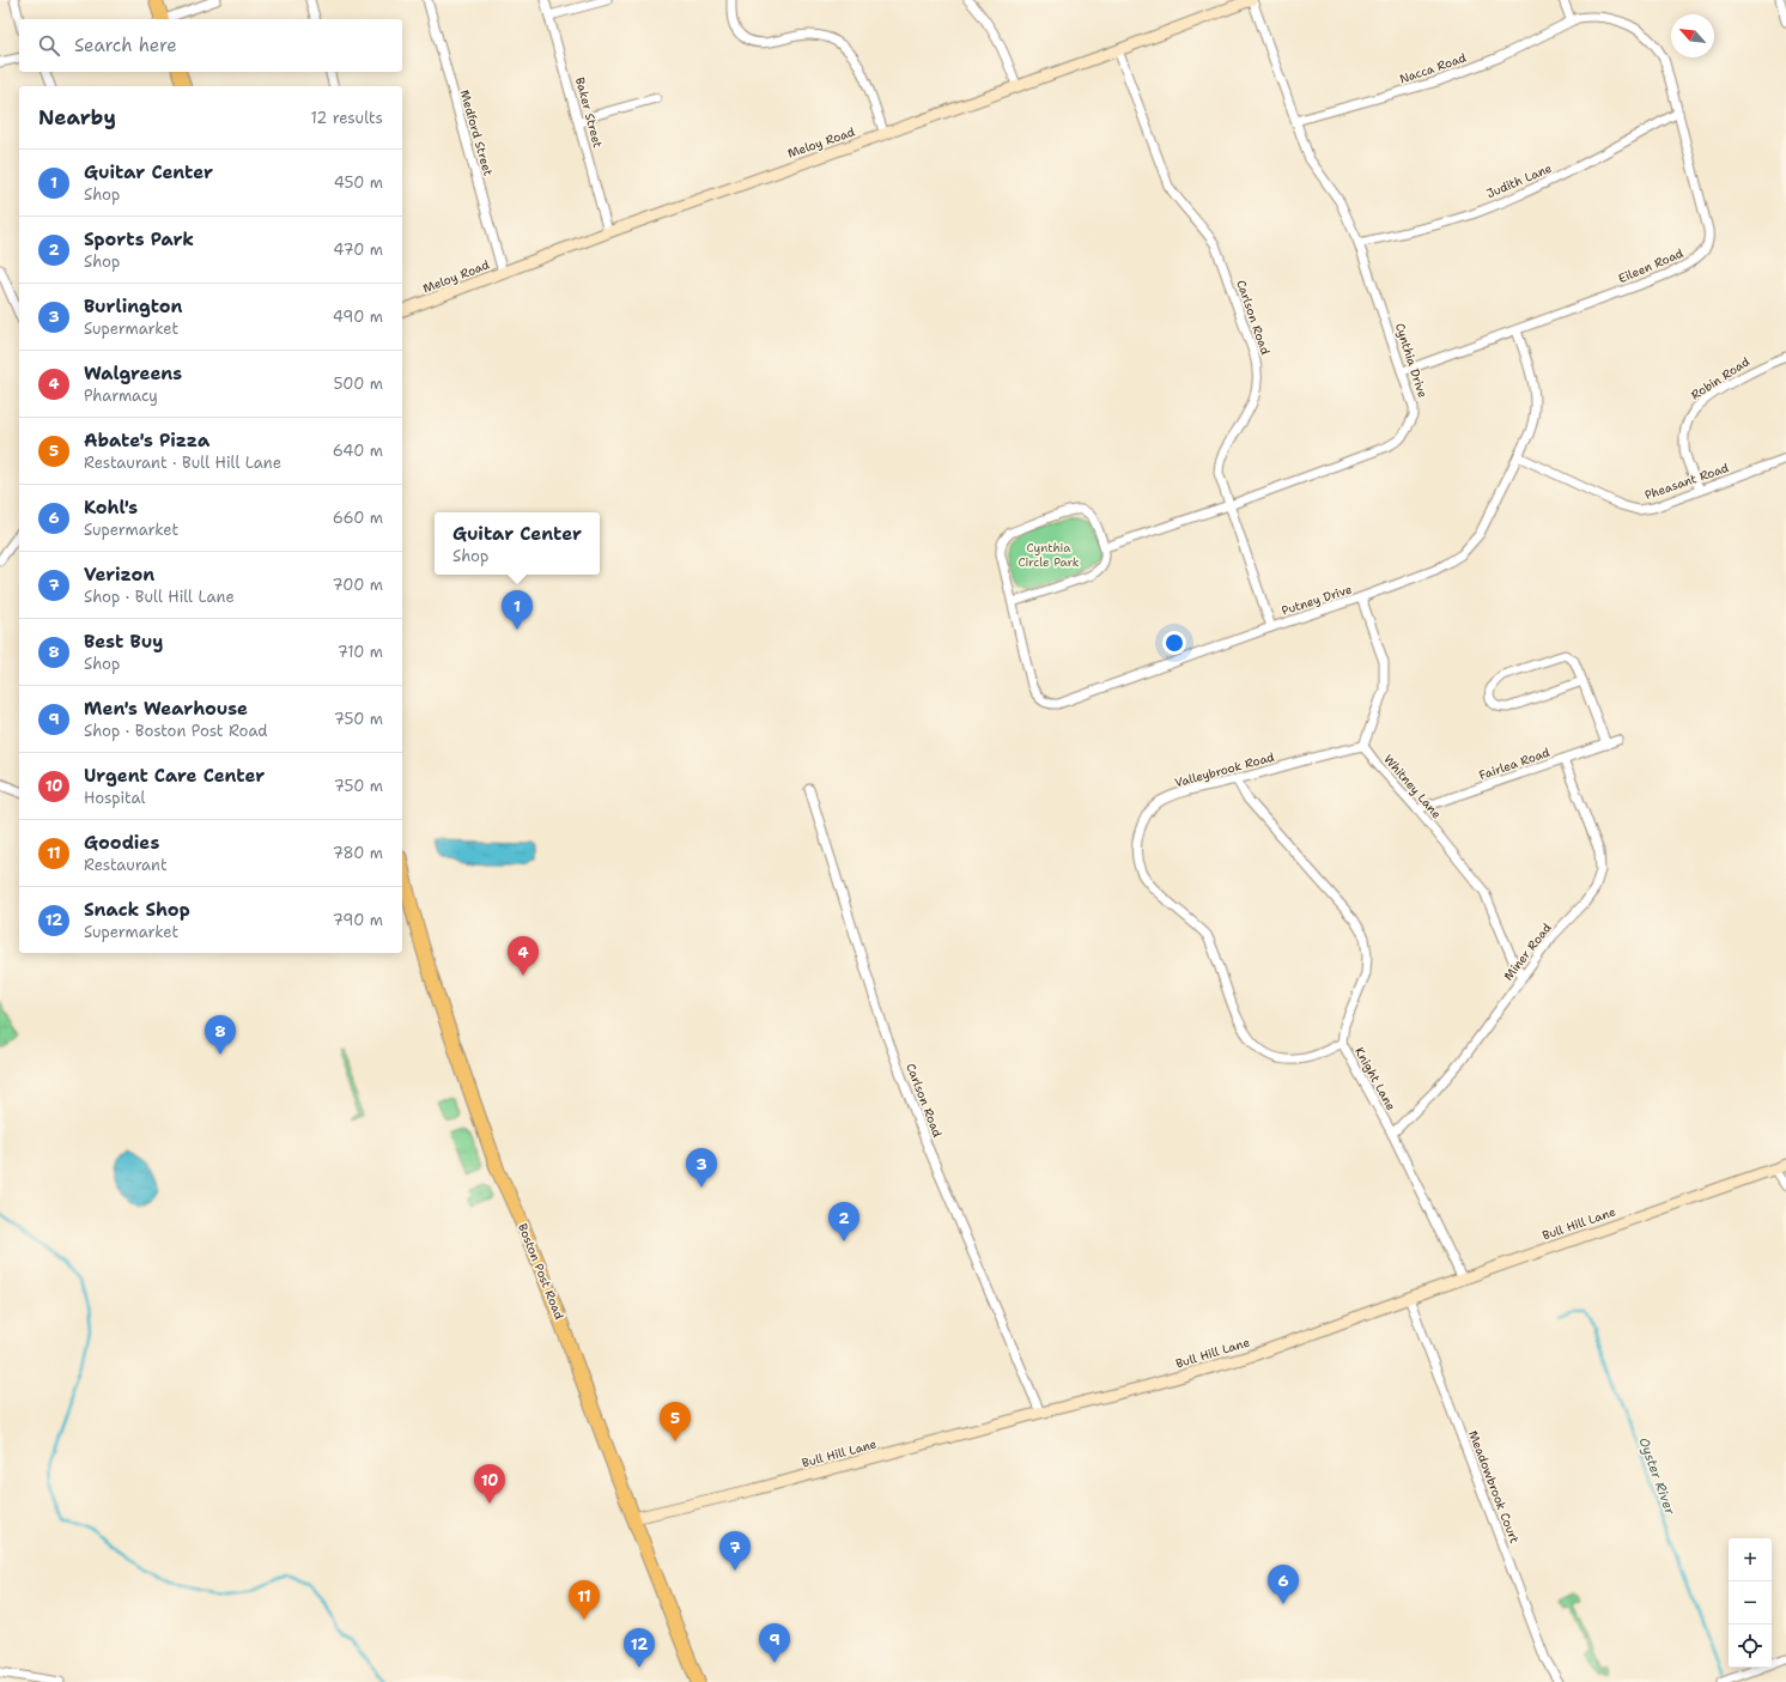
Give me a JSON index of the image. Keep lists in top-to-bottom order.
{
  "streets": {
    "main road": ["Meloy Road", "Bull Hill Lane", "Boston Post Road"],
    "street": [
      "Nacca Road",
      "Baker Street",
      "Medford Street",
      "Judith Lane",
      "Eileen Road",
      "Carlson Road",
      "Cynthia Drive",
      "Robin Road",
      "Pheasant Road",
      "Putney Drive",
      "Fairlea Road",
      "Valleybrook Road",
      "Whitney Lane",
      "Miner Road",
      "Knight Lane",
      "Meadowbrook Court"
    ]
  },
  "crossings": [
    ["Nacca Road", "Eileen Road"],
    ["Nacca Road", "Cynthia Drive"],
    ["Baker Street", "Meloy Road"],
    ["Medford Street", "Meloy Road"],
    ["Meloy Road", "Carlson Road"],
    ["Meloy Road", "Cynthia Drive"],
    ["Judith Lane", "Eileen Road"],
    ["Judith Lane", "Cynthia Drive"],
    ["Eileen Road", "Cynthia Drive"],
    ["Eileen Road", "Putney Drive"],
    ["Carlson Road", "Cynthia Drive"],
    ["Carlson Road", "Putney Drive"],
    ["Carlson Road", "Bull Hill Lane"],
    ["Cynthia Drive", "Putney Drive"],
    ["Robin Road", "Pheasant Road"],
    ["Pheasant Road", "Putney Drive"],
    ["Fairlea Road", "Whitney Lane"],
    ["Fairlea Road", "Miner Road"],
    ["Valleybrook Road", "Whitney Lane"],
    ["Valleybrook Road", "Knight Lane"],
    ["Whitney Lane", "Miner Road"],
    ["Miner Road", "Knight Lane"],
    ["Knight Lane", "Bull Hill Lane"],
    ["Bull Hill Lane", "Boston Post Road"],
    ["Bull Hill Lane", "Meadowbrook Court"]
  ],
  "water": ["Oyster River"],
  "parks": ["Cynthia Circle Park"],
  "north": "top left",
  "page": {
    "search": "Search here",
    "heading": ["Nearby", "12 results"],
    "list": [
      {
        "mark": "1",
        "name": "Guitar Center",
        "note": "Shop",
        "value": "450 m"
      },
      {
        "mark": "2",
        "name": "Sports Park",
        "note": "Shop",
        "value": "470 m"
      },
      {
        "mark": "3",
        "name": "Burlington",
        "note": "Supermarket",
        "value": "490 m"
      },
      {
        "mark": "4",
        "name": "Walgreens",
        "note": "Pharmacy",
        "value": "500 m"
      },
      {
        "mark": "5",
        "name": "Abate's Pizza",
        "note": "Restaurant · Bull Hill Lane",
        "value": "640 m"
      },
      {
        "mark": "6",
        "name": "Kohl's",
        "note": "Supermarket",
        "value": "660 m"
      },
      {
        "mark": "7",
        "name": "Verizon",
        "note": "Shop · Bull Hill Lane",
        "value": "700 m"
      },
      {
        "mark": "8",
        "name": "Best Buy",
        "note": "Shop",
        "value": "710 m"
      },
      {
        "mark": "9",
        "name": "Men's Wearhouse",
        "note": "Shop · Boston Post Road",
        "value": "750 m"
      },
      {
        "mark": "10",
        "name": "Urgent Care Center",
        "note": "Hospital",
        "value": "750 m"
      },
      {
        "mark": "11",
        "name": "Goodies",
        "note": "Restaurant",
        "value": "780 m"
      },
      {
        "mark": "12",
        "name": "Snack Shop",
        "note": "Supermarket",
        "value": "790 m"
      }
    ],
    "popup": ["Guitar Center", "Shop"],
    "pins": [
      "1",
      "4",
      "8",
      "3",
      "2",
      "5",
      "10",
      "7",
      "6",
      "11",
      "9",
      "12"
    ],
    "map_buttons": ["+", "−"]
  }
}
